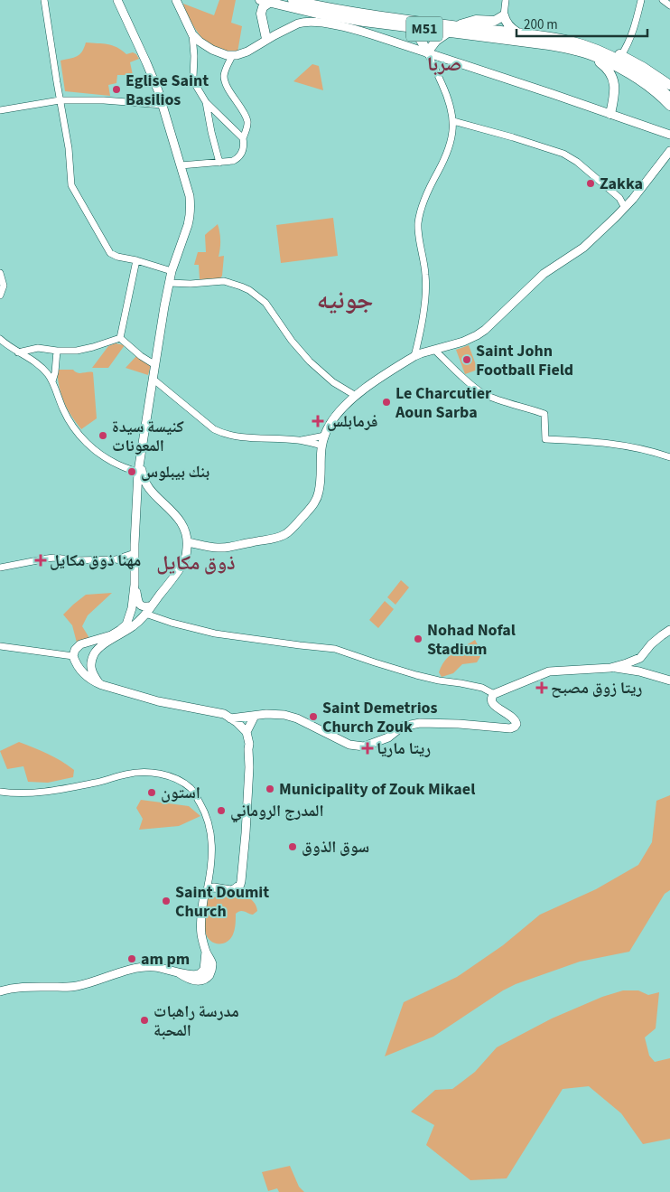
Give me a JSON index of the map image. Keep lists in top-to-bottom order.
{
  "streets": {
    "highway": ["M51"]
  },
  "districts": ["صربا", "جونيه", "ذوق مكايل"],
  "places": {
    "other": [
      "Eglise Saint Basilios",
      "Zakka",
      "Saint John Football Field",
      "Le Charcutier Aoun Sarba",
      "كنيسة سيدة المعونات",
      "بنك بيبلوس",
      "Nohad Nofal Stadium",
      "Saint Demetrios Church Zouk",
      "Municipality of Zouk Mikael",
      "استون",
      "المدرج الروماني",
      "سوق الذوق",
      "Saint Doumit Church",
      "am pm",
      "مدرسة راهبات المحبة"
    ],
    "health": [
      "فرمابلس",
      "مهنا ذوق مكايل",
      "ريتا زوق مصبح",
      "ريتا ماريا"
    ]
  },
  "scale_bar": "200 m"
}
